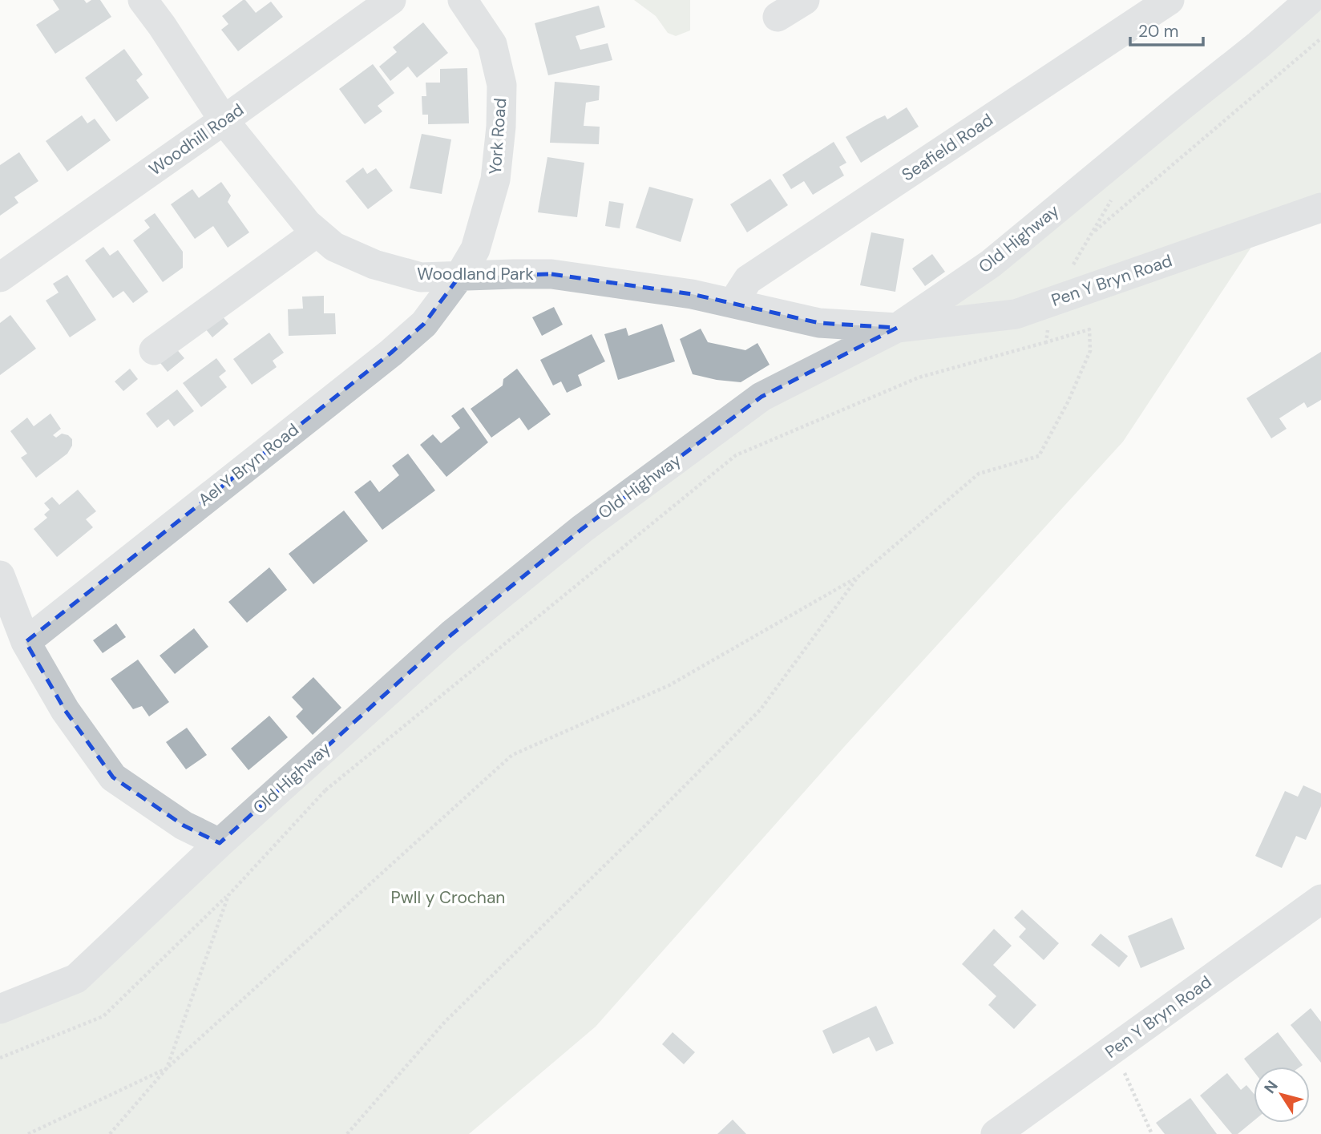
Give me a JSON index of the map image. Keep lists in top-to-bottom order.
{
  "streets": {
    "street": [
      "York Road",
      "Woodhill Road",
      "Seafield Road",
      "Old Highway",
      "Woodland Park",
      "Pen Y Bryn Road",
      "Ael Y Bryn Road"
    ]
  },
  "crossings": [
    ["York Road", "Woodland Park"],
    ["York Road", "Ael Y Bryn Road"],
    ["Woodhill Road", "Woodland Park"],
    ["Seafield Road", "Woodland Park"],
    ["Old Highway", "Woodland Park"],
    ["Old Highway", "Pen Y Bryn Road"],
    ["Woodland Park", "Pen Y Bryn Road"],
    ["Woodland Park", "Ael Y Bryn Road"]
  ],
  "parks": ["Pwll y Crochan"],
  "scale_bar": "20 m",
  "north": "top left"
}
